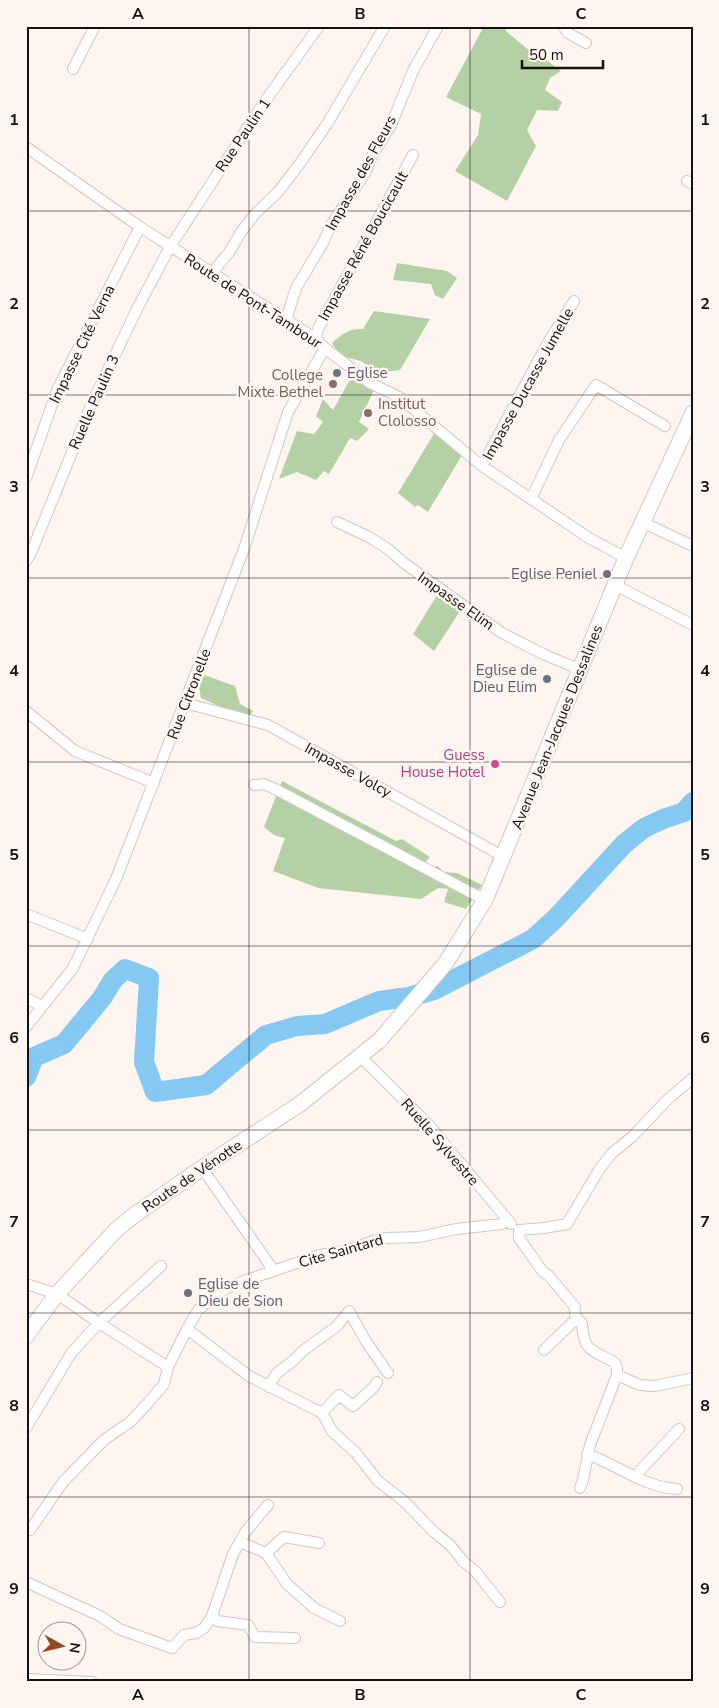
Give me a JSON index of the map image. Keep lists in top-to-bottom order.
{
  "streets": {
    "street": [
      "Rue Paulin 1",
      "Impasse des Fleurs",
      "Impasse Réné Boucicault",
      "Route de Pont-Tambour",
      "Impasse Cité Verna",
      "Impasse Ducasse Jumelle",
      "Ruelle Paulin 3",
      "Impasse Elim",
      "Rue Citronelle",
      "Avenue Jean-Jacques Dessalines",
      "Impasse Volcy",
      "Ruelle Sylvestre",
      "Route de Vénotte",
      "Cite Saintard"
    ]
  },
  "crossings": [
    ["Rue Paulin 1", "Route de Pont-Tambour"],
    ["Rue Paulin 1", "Ruelle Paulin 3"],
    ["Impasse des Fleurs", "Route de Pont-Tambour"],
    ["Impasse Réné Boucicault", "Route de Pont-Tambour"],
    ["Route de Pont-Tambour", "Impasse Cité Verna"],
    ["Route de Pont-Tambour", "Impasse Ducasse Jumelle"],
    ["Route de Pont-Tambour", "Ruelle Paulin 3"],
    ["Route de Pont-Tambour", "Rue Citronelle"],
    ["Route de Pont-Tambour", "Avenue Jean-Jacques Dessalines"],
    ["Impasse Elim", "Avenue Jean-Jacques Dessalines"],
    ["Rue Citronelle", "Impasse Volcy"],
    ["Avenue Jean-Jacques Dessalines", "Impasse Volcy"],
    ["Avenue Jean-Jacques Dessalines", "Route de Vénotte"],
    ["Ruelle Sylvestre", "Route de Vénotte"],
    ["Ruelle Sylvestre", "Cite Saintard"]
  ],
  "places": [
    "Eglise",
    "College Mixte Bethel",
    "Institut Clolosso",
    "Eglise Peniel",
    "Eglise de Dieu Elim",
    "Guess House Hotel",
    "Eglise de Dieu de Sion"
  ],
  "scale_bar": "50 m",
  "north": "right",
  "grid": {
    "columns": ["A", "B", "C"],
    "rows": [
      "1",
      "2",
      "3",
      "4",
      "5",
      "6",
      "7",
      "8",
      "9"
    ]
  }
}
